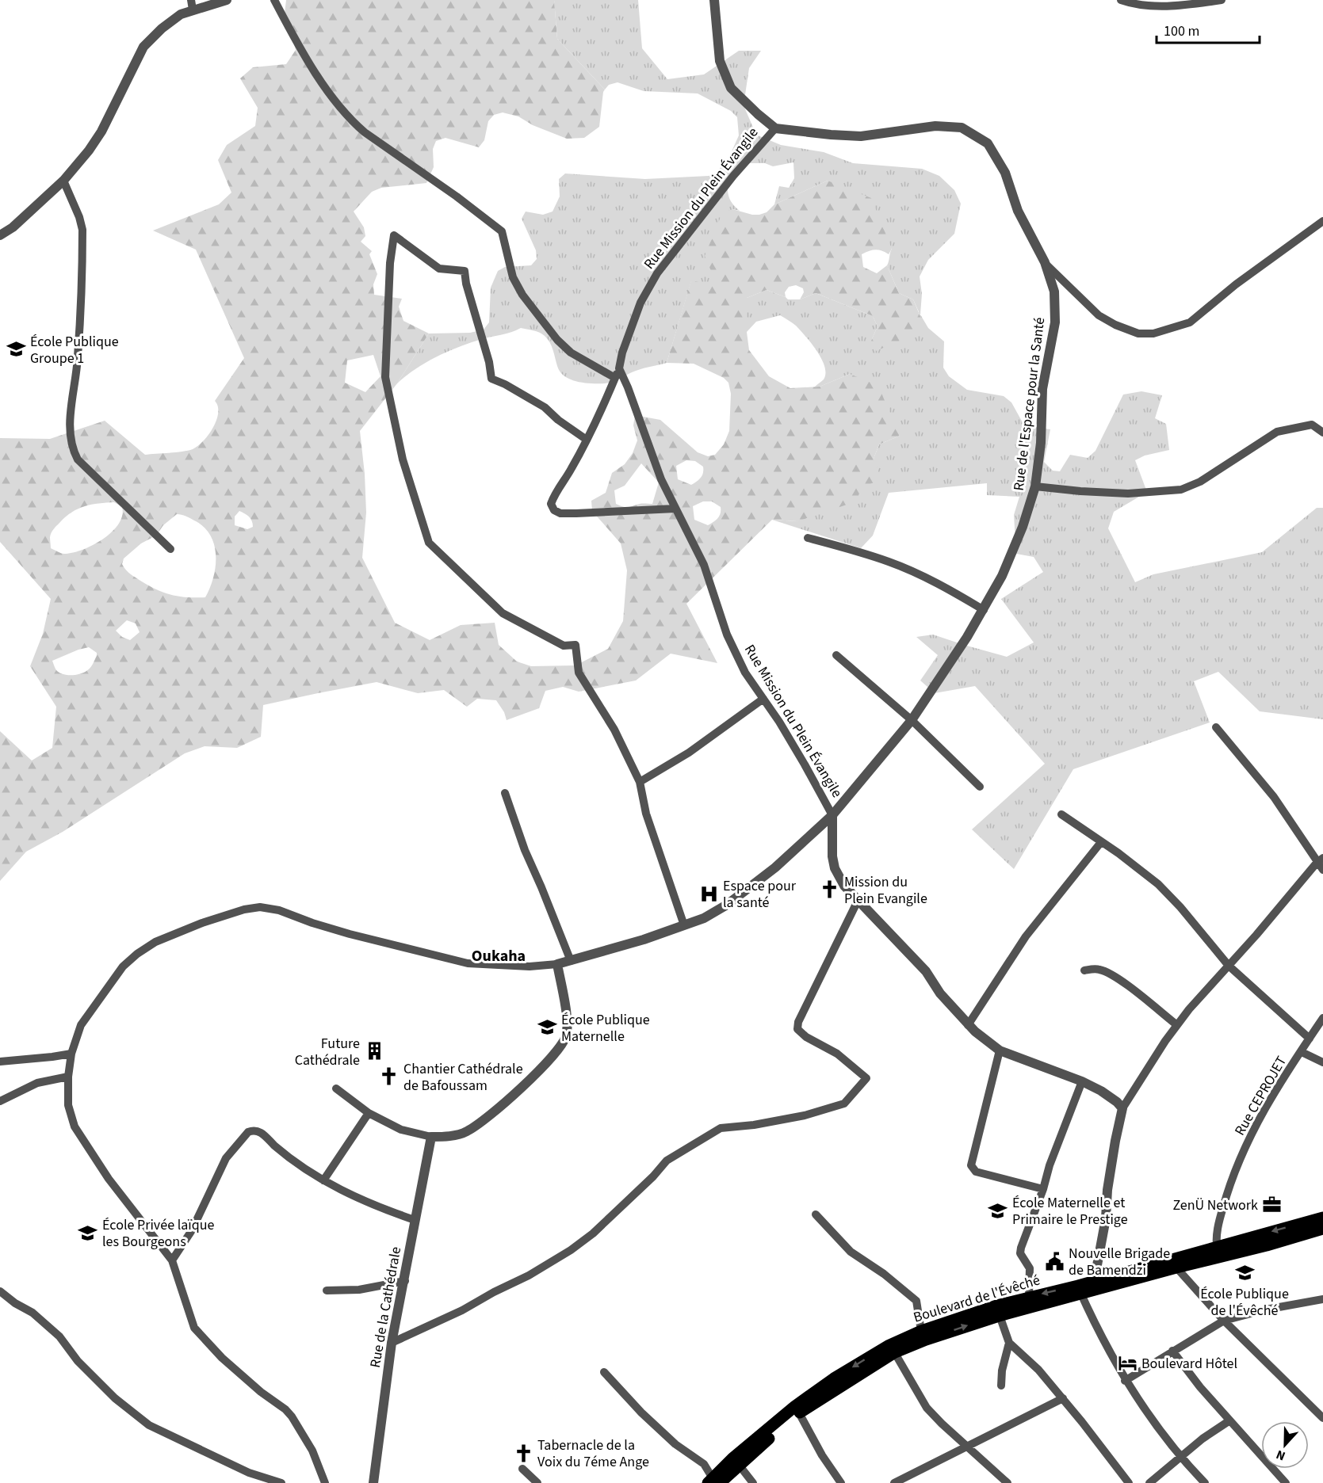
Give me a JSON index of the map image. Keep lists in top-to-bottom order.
{
  "streets": {
    "main road": ["Boulevard de l'Évêché"],
    "street": [
      "Rue Mission du Plein Évangile",
      "Rue de l'Espace pour la Santé",
      "Rue CEPROJET",
      "Rue de la Cathédrale"
    ]
  },
  "crossings": [
    ["Rue Mission du Plein Évangile", "Rue de l'Espace pour la Santé"],
    ["Rue CEPROJET", "Boulevard de l'Évêché"]
  ],
  "districts": ["Oukaha"],
  "places": {
    "school or university": [
      "École Publique Groupe 1",
      "École Publique Maternelle",
      "École Maternelle et Primaire le Prestige",
      "École Privée laïque les Bourgeons",
      "École Publique de l'Évêché"
    ],
    "church": ["Mission du Plein Evangile", "Chantier Cathédrale de Bafoussam", "Tabernacle de la Voix du 7éme Ange"],
    "hospital": ["Espace pour la santé"],
    "building": ["Future Cathédrale"],
    "office": ["ZenÜ Network"],
    "public building": ["Nouvelle Brigade de Bamendzi"],
    "hotel": ["Boulevard Hôtel"]
  },
  "scale_bar": "100 m",
  "north": "bottom"
}
